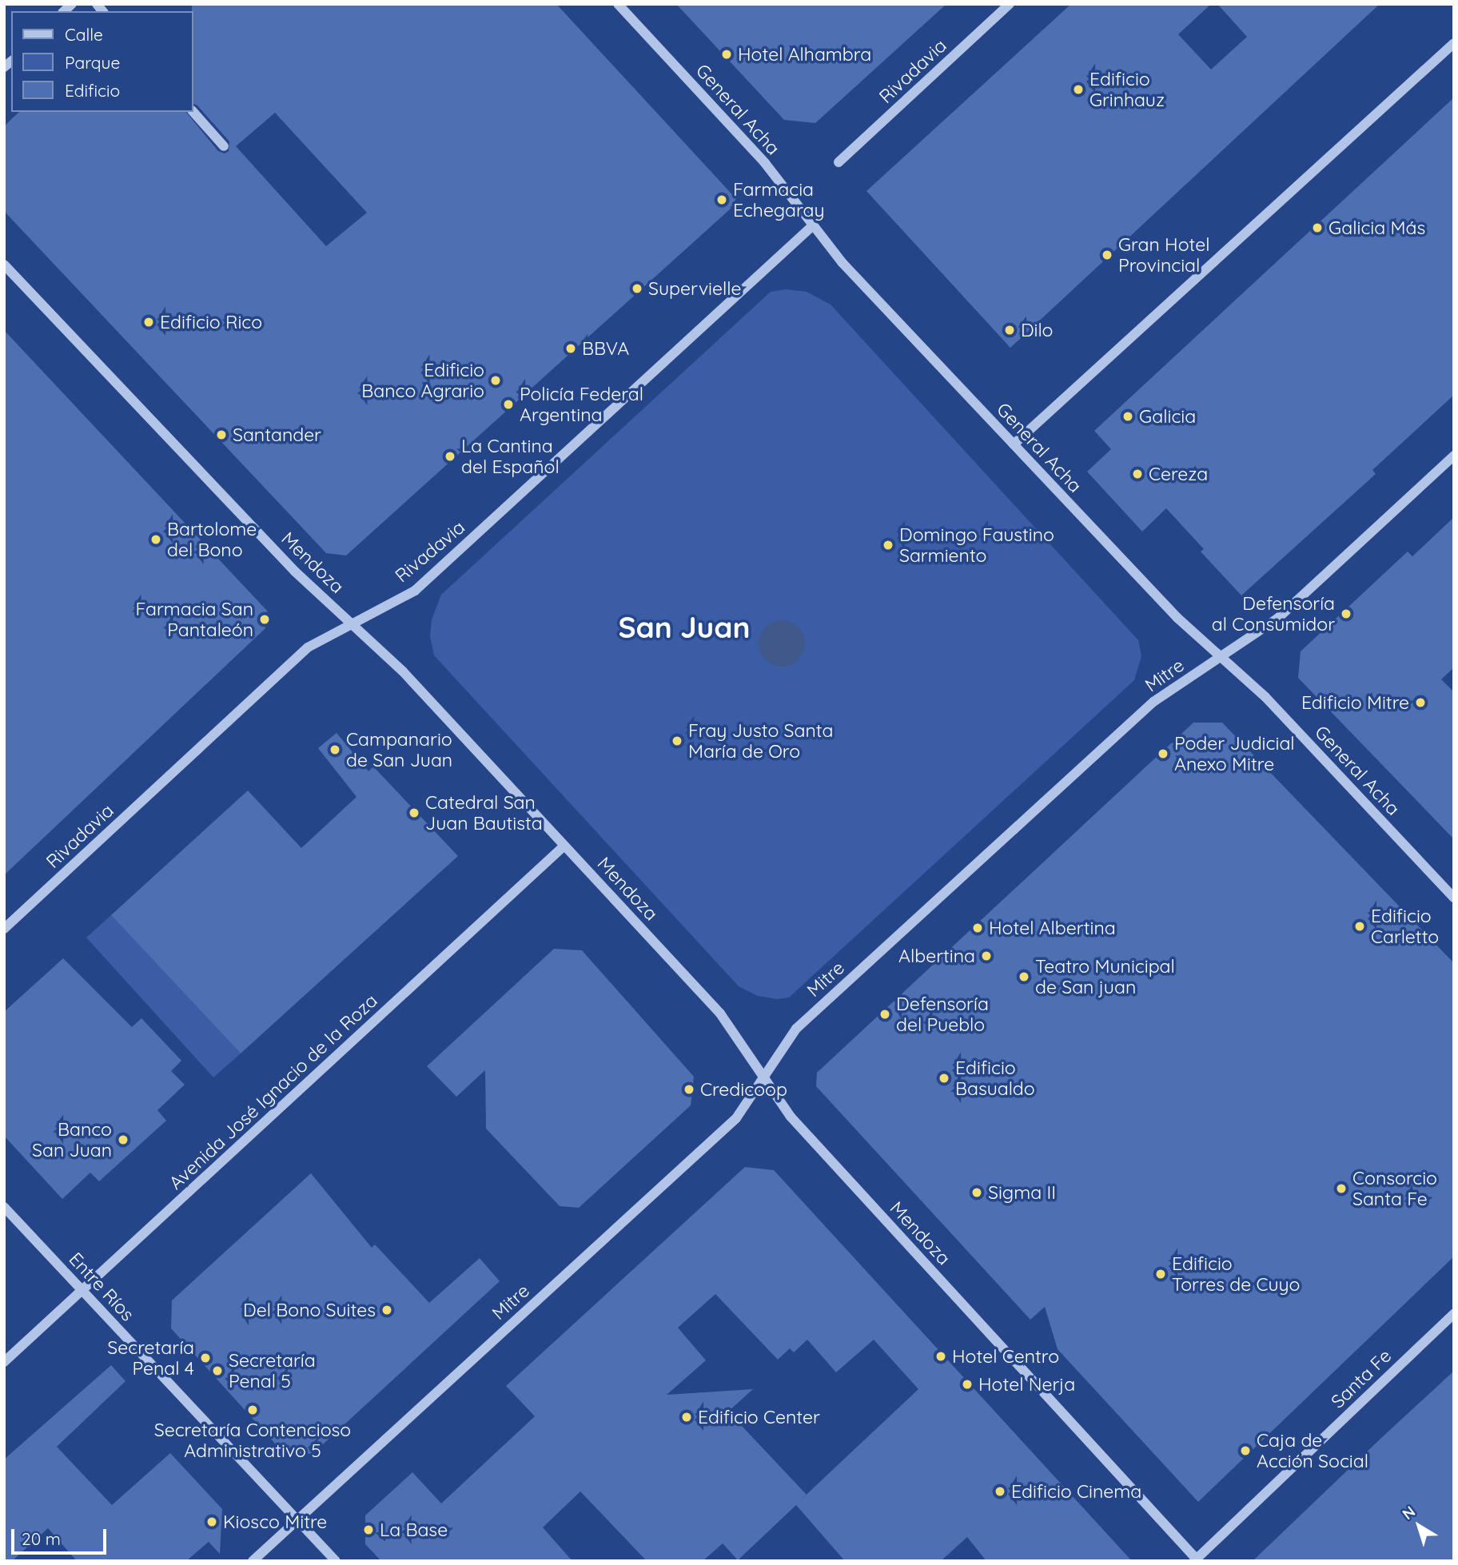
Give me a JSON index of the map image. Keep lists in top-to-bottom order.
{
  "streets": {
    "street": [
      "Rivadavia",
      "General Acha",
      "Mendoza",
      "Mitre",
      "Avenida José Ignacio de la Roza",
      "Entre Ríos",
      "Santa Fe"
    ]
  },
  "crossings": [
    ["Rivadavia", "General Acha"],
    ["Rivadavia", "Mendoza"],
    ["General Acha", "Mitre"],
    ["Mendoza", "Mitre"],
    ["Mendoza", "Avenida José Ignacio de la Roza"],
    ["Mendoza", "Santa Fe"],
    ["Mitre", "Entre Ríos"],
    ["Avenida José Ignacio de la Roza", "Entre Ríos"]
  ],
  "districts": ["San Juan"],
  "places": [
    "Hotel Alhambra",
    "Edificio Grinhauz",
    "Farmacia Echegaray",
    "Galicia Más",
    "Gran Hotel Provincial",
    "Supervielle",
    "Edificio Rico",
    "Dilo",
    "BBVA",
    "Edificio Banco Agrario",
    "Policía Federal Argentina",
    "Galicia",
    "Santander",
    "La Cantina del Español",
    "Cereza",
    "Bartolome del Bono",
    "Domingo Faustino Sarmiento",
    "Defensoría al Consumidor",
    "Farmacia San Pantaleón",
    "Edificio Mitre",
    "Fray Justo Santa María de Oro",
    "Campanario de San Juan",
    "Poder Judicial Anexo Mitre",
    "Catedral San Juan Bautista",
    "Edificio Carletto",
    "Hotel Albertina",
    "Albertina",
    "Teatro Municipal de San juan",
    "Defensoría del Pueblo",
    "Edificio Basualdo",
    "Credicoop",
    "Banco San Juan",
    "Consorcio Santa Fe",
    "Sigma II",
    "Edificio Torres de Cuyo",
    "Del Bono Suites",
    "Hotel Centro",
    "Secretaría Penal 4",
    "Secretaría Penal 5",
    "Hotel Nerja",
    "Secretaría Contencioso Administrativo 5",
    "Edificio Center",
    "Caja de Acción Social",
    "Edificio Cinema",
    "Kiosco Mitre",
    "La Base"
  ],
  "legend": ["Calle", "Parque", "Edificio"],
  "scale_bar": "20 m",
  "north": "top left"
}
